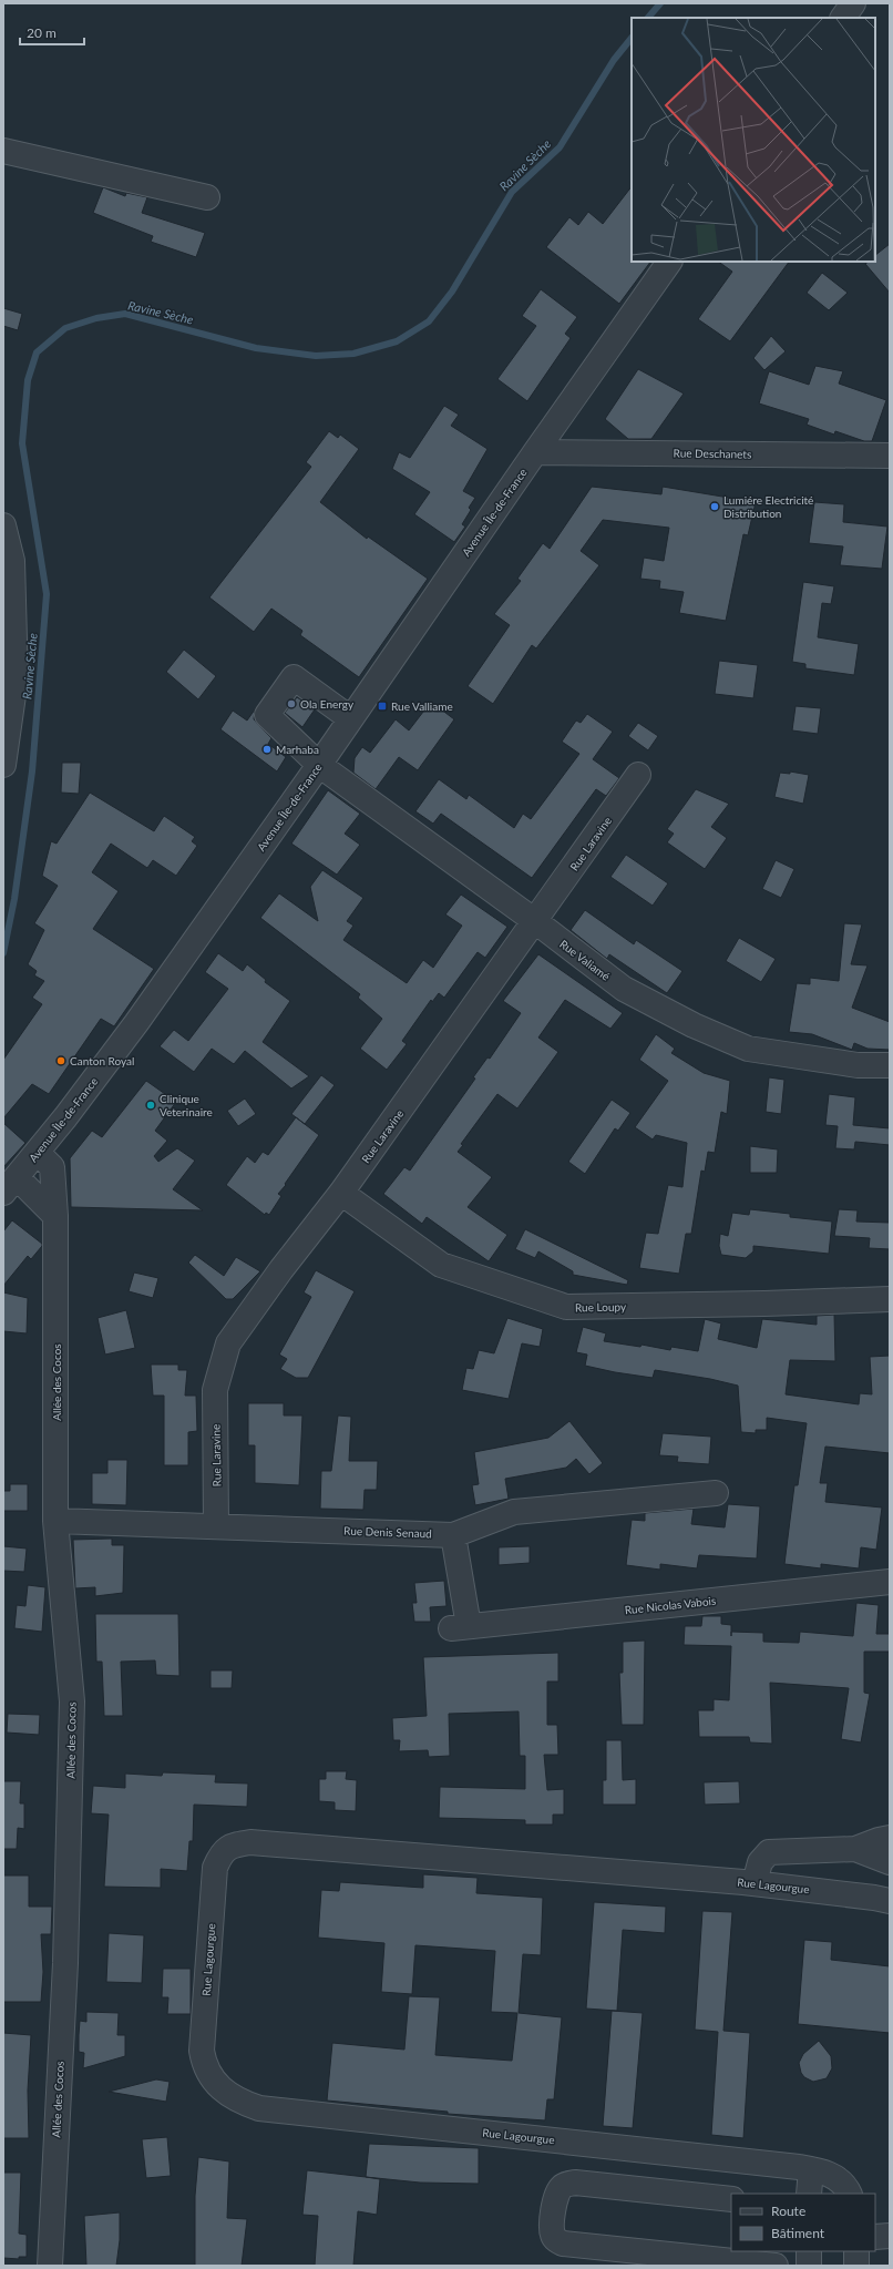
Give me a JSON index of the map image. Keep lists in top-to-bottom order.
{
  "streets": {
    "street": [
      "Rue Deschanets",
      "Avenue Île-de-France",
      "Rue Laravine",
      "Rue Valiamé",
      "Rue Loupy",
      "Allée des Cocos",
      "Rue Denis Senaud",
      "Rue Nicolas Vabois",
      "Rue Lagourgue"
    ]
  },
  "crossings": [
    ["Rue Deschanets", "Avenue Île-de-France"],
    ["Avenue Île-de-France", "Rue Valiamé"],
    ["Avenue Île-de-France", "Allée des Cocos"],
    ["Rue Laravine", "Rue Valiamé"],
    ["Rue Laravine", "Rue Loupy"],
    ["Rue Laravine", "Rue Denis Senaud"],
    ["Allée des Cocos", "Rue Denis Senaud"],
    ["Rue Denis Senaud", "Rue Nicolas Vabois"]
  ],
  "water": ["Ravine Sèche"],
  "places": {
    "other": [
      "Lumiére Electricité Distribution",
      "Ola Energy",
      "Marhaba",
      "Canton Royal",
      "Clinique Veterinaire"
    ],
    "transit": ["Rue Valliame"]
  },
  "legend": ["Route", "Bâtiment"],
  "scale_bar": "20 m"
}
